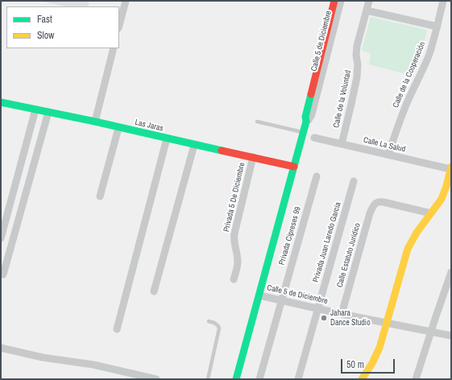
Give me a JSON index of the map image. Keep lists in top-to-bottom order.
{
  "streets": {
    "street": [
      "Calle 5 de Diciembre",
      "Calle de la Cooperación",
      "Calle de la Voluntad",
      "Las Jaras",
      "Calle La Salud",
      "Privada 5 De Diciembre",
      "Privada Cipreses 99",
      "Privada Juan Laredo García",
      "Calle Estatuto Jurídico"
    ]
  },
  "crossings": [
    ["Calle 5 de Diciembre", "Las Jaras"],
    ["Calle 5 de Diciembre", "Privada Cipreses 99"],
    ["Calle 5 de Diciembre", "Privada Juan Laredo García"],
    ["Calle 5 de Diciembre", "Calle Estatuto Jurídico"],
    ["Calle de la Cooperación", "Calle La Salud"],
    ["Calle de la Voluntad", "Calle La Salud"],
    ["Las Jaras", "Privada 5 De Diciembre"]
  ],
  "places": ["Jahara Dance Studio"],
  "legend": ["Fast", "Slow"],
  "scale_bar": "50 m"
}
